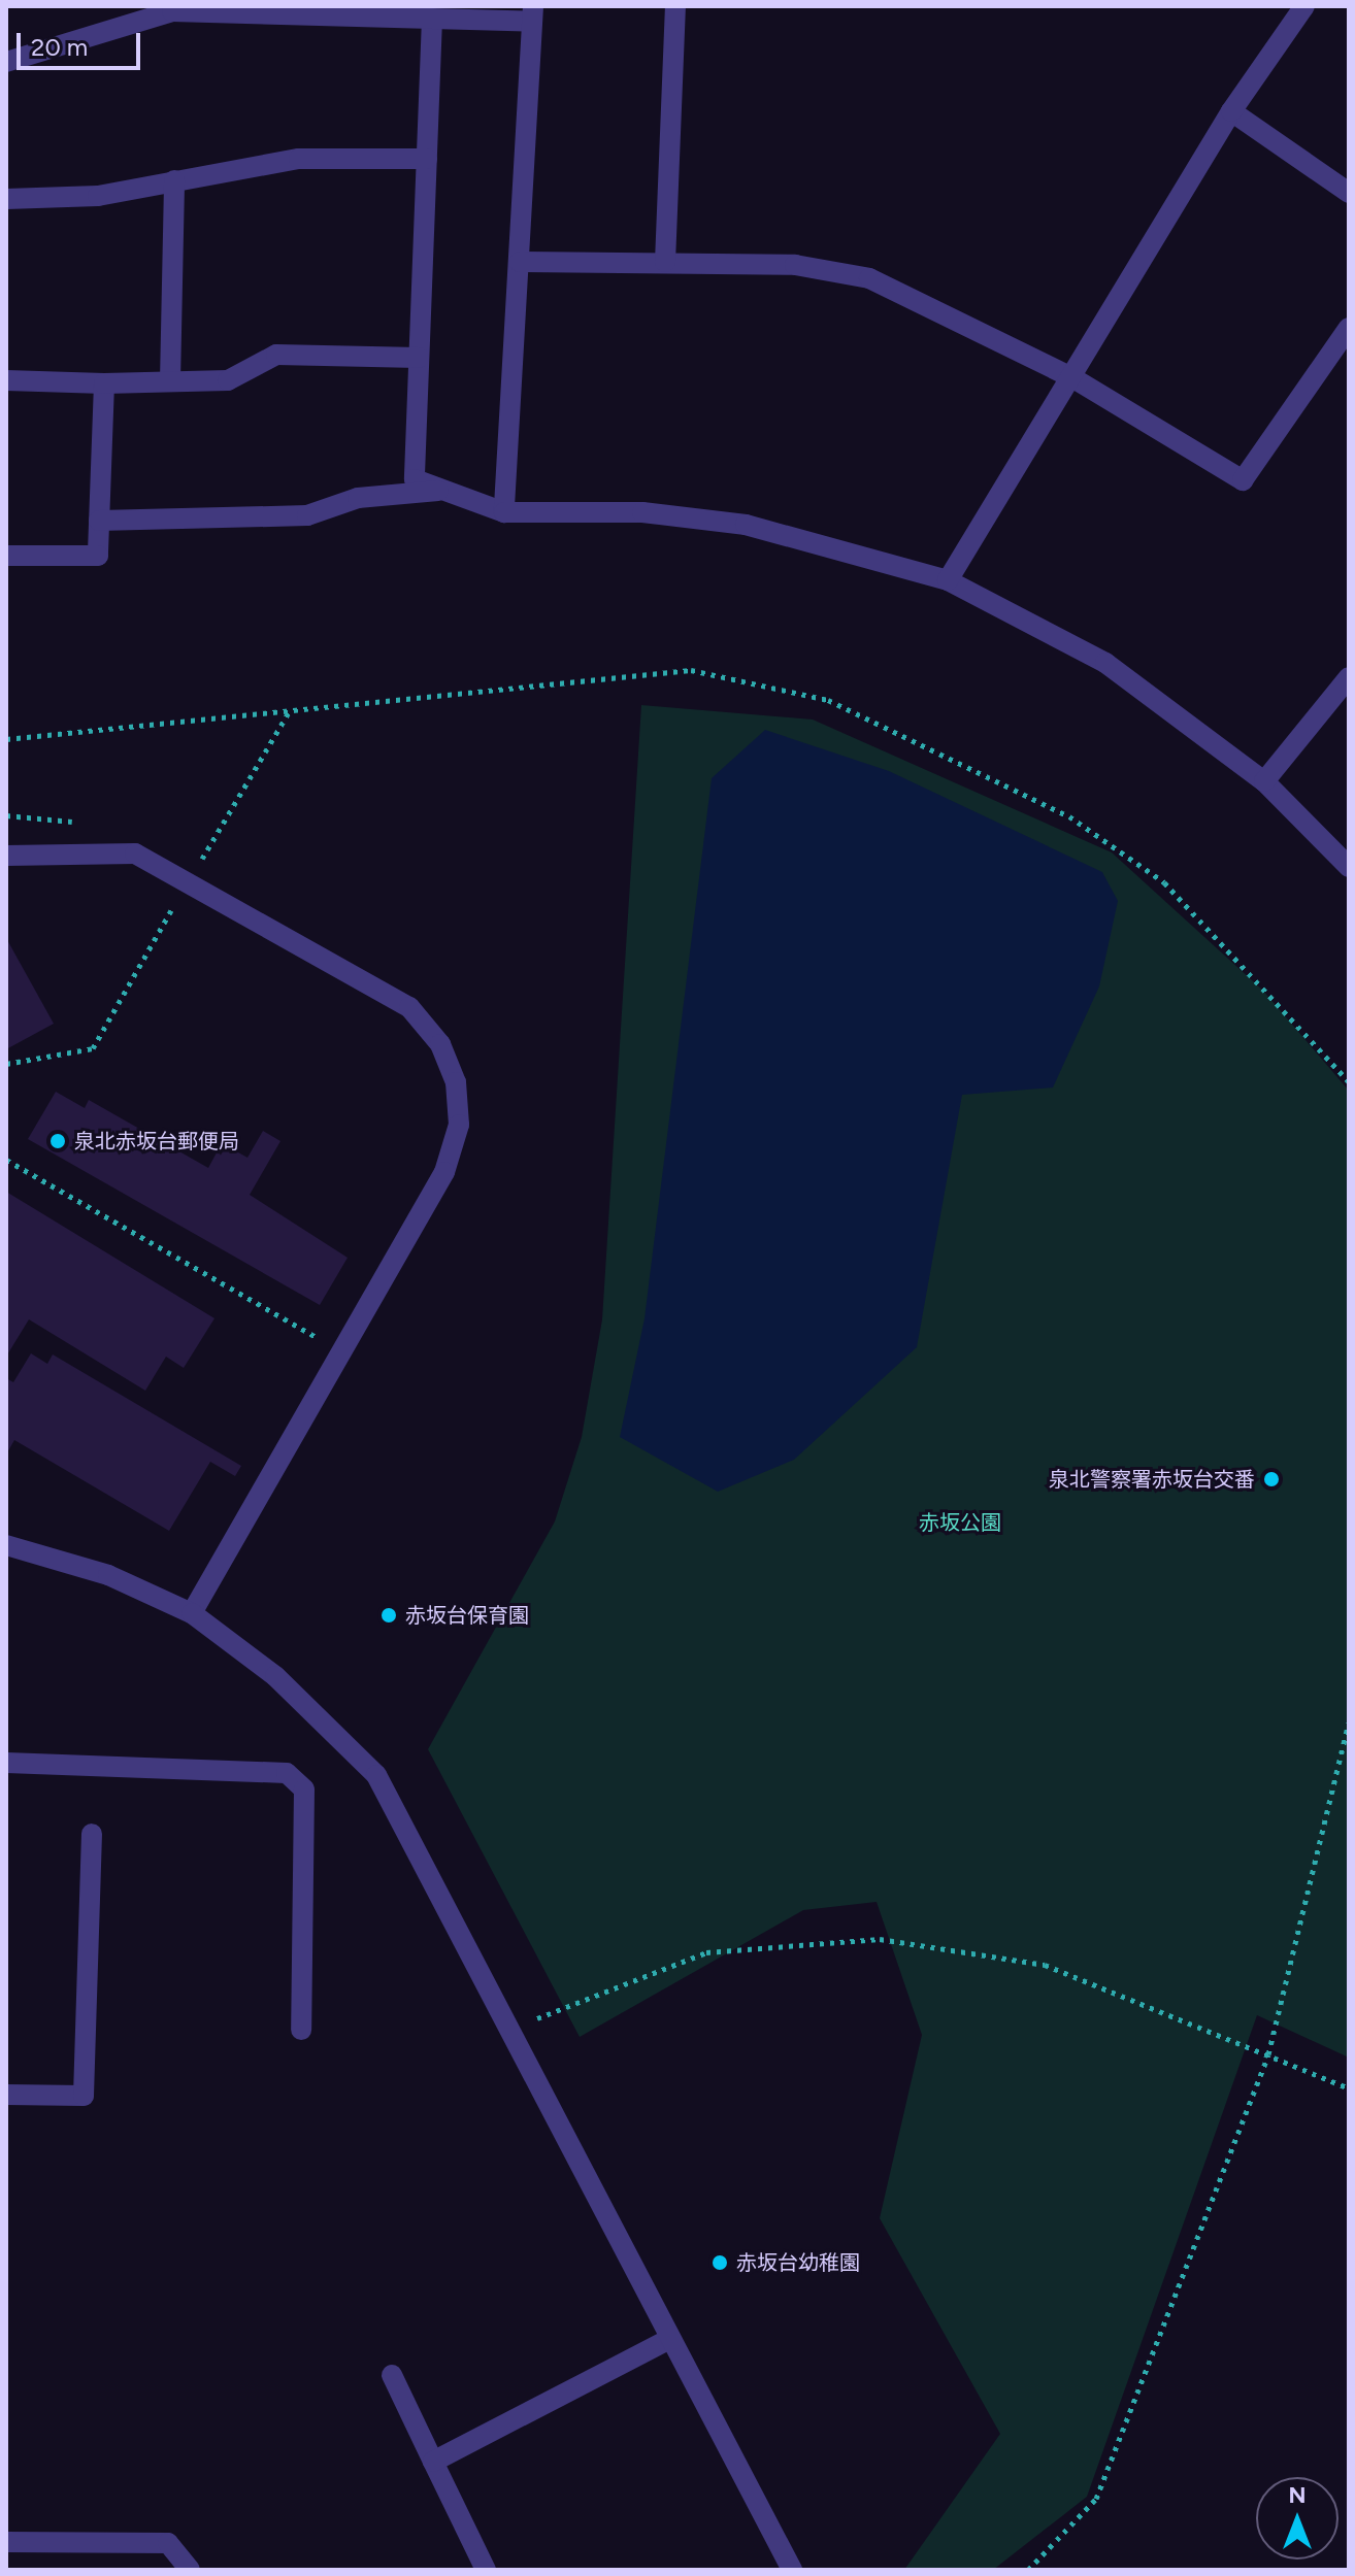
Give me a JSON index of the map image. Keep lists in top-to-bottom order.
{
  "parks": ["赤坂公園"],
  "places": [
    "泉北赤坂台郵便局",
    "泉北警察署赤坂台交番",
    "赤坂台保育園",
    "赤坂台幼稚園"
  ],
  "scale_bar": "20 m",
  "north": "top"
}
